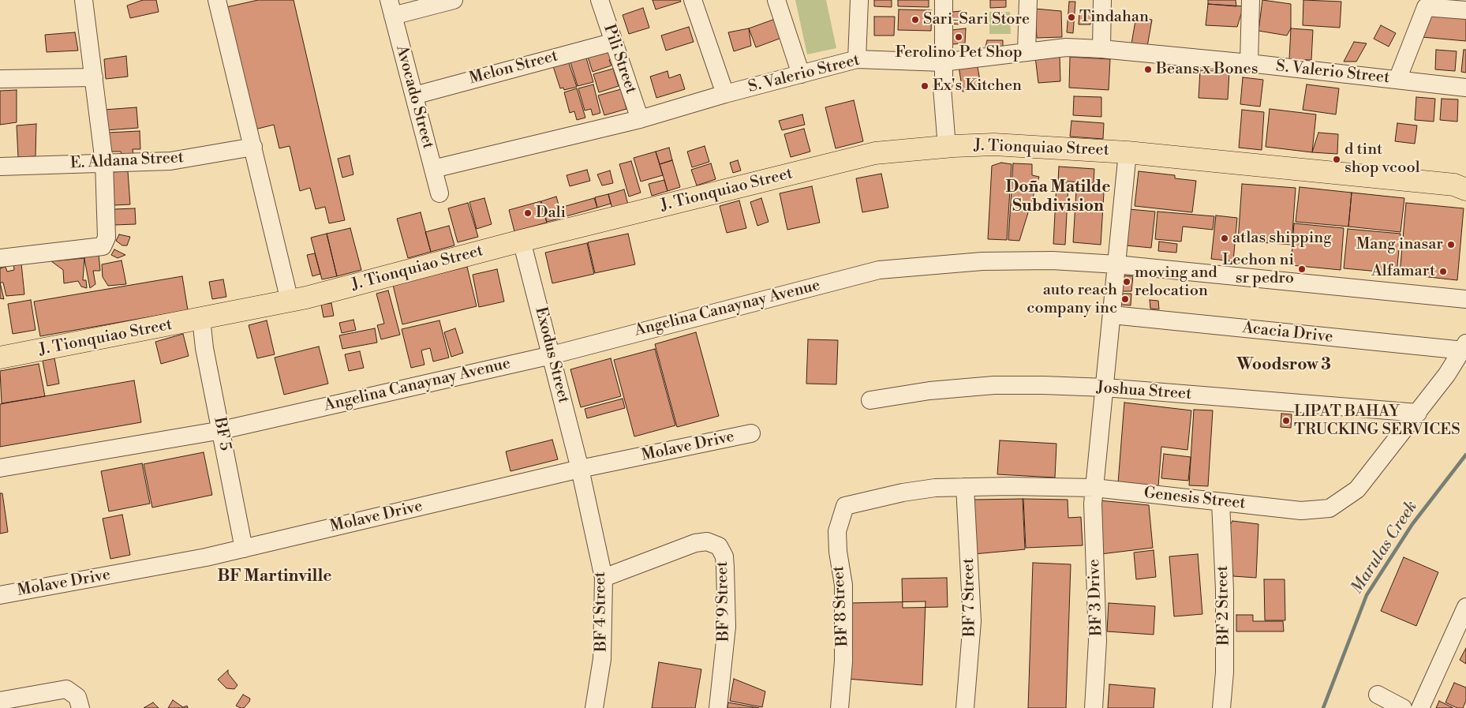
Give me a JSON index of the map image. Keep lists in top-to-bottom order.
{
  "streets": {
    "main road": ["J. Tionquiao Street"],
    "street": [
      "Pili Street",
      "Melon Street",
      "S. Valerio Street",
      "Avocado Street",
      "E. Aldana Street",
      "Angelina Canaynay Avenue",
      "Acacia Drive",
      "Exodus Street",
      "Joshua Street",
      "BF 5",
      "Molave Drive",
      "Genesis Street",
      "BF 7 Street",
      "BF 3 Drive",
      "BF 9 Street",
      "BF 2 Street",
      "BF 8 Street",
      "BF 4 Street"
    ]
  },
  "crossings": [
    ["Pili Street", "Melon Street"],
    ["Pili Street", "S. Valerio Street"],
    ["Melon Street", "Avocado Street"],
    ["S. Valerio Street", "Avocado Street"],
    ["J. Tionquiao Street", "Exodus Street"],
    ["J. Tionquiao Street", "BF 5"],
    ["J. Tionquiao Street", "BF 3 Drive"],
    ["Angelina Canaynay Avenue", "Exodus Street"],
    ["Angelina Canaynay Avenue", "BF 5"],
    ["Angelina Canaynay Avenue", "BF 3 Drive"],
    ["Acacia Drive", "Genesis Street"],
    ["Acacia Drive", "BF 3 Drive"],
    ["Exodus Street", "Molave Drive"],
    ["Exodus Street", "BF 4 Street"],
    ["Joshua Street", "Genesis Street"],
    ["Joshua Street", "BF 3 Drive"],
    ["BF 5", "Molave Drive"],
    ["Molave Drive", "BF 4 Street"],
    ["Genesis Street", "BF 7 Street"],
    ["Genesis Street", "BF 3 Drive"],
    ["Genesis Street", "BF 2 Street"],
    ["Genesis Street", "BF 8 Street"],
    ["BF 9 Street", "BF 4 Street"]
  ],
  "districts": ["Doña Matilde Subdivision", "Woodsrow 3", "BF Martinville"],
  "water": ["Marulas Creek"],
  "places": [
    "Tindahan",
    "Sari-Sari Store",
    "Ferolino Pet Shop",
    "Beans x Bones",
    "Ex's Kitchen",
    "d tint shop vcool",
    "Dali",
    "atlas shipping",
    "Mang inasar",
    "Lechon ni sr pedro",
    "Alfamart",
    "moving and relocation",
    "auto reach company inc",
    "LIPAT BAHAY TRUCKING SERVICES"
  ]
}
